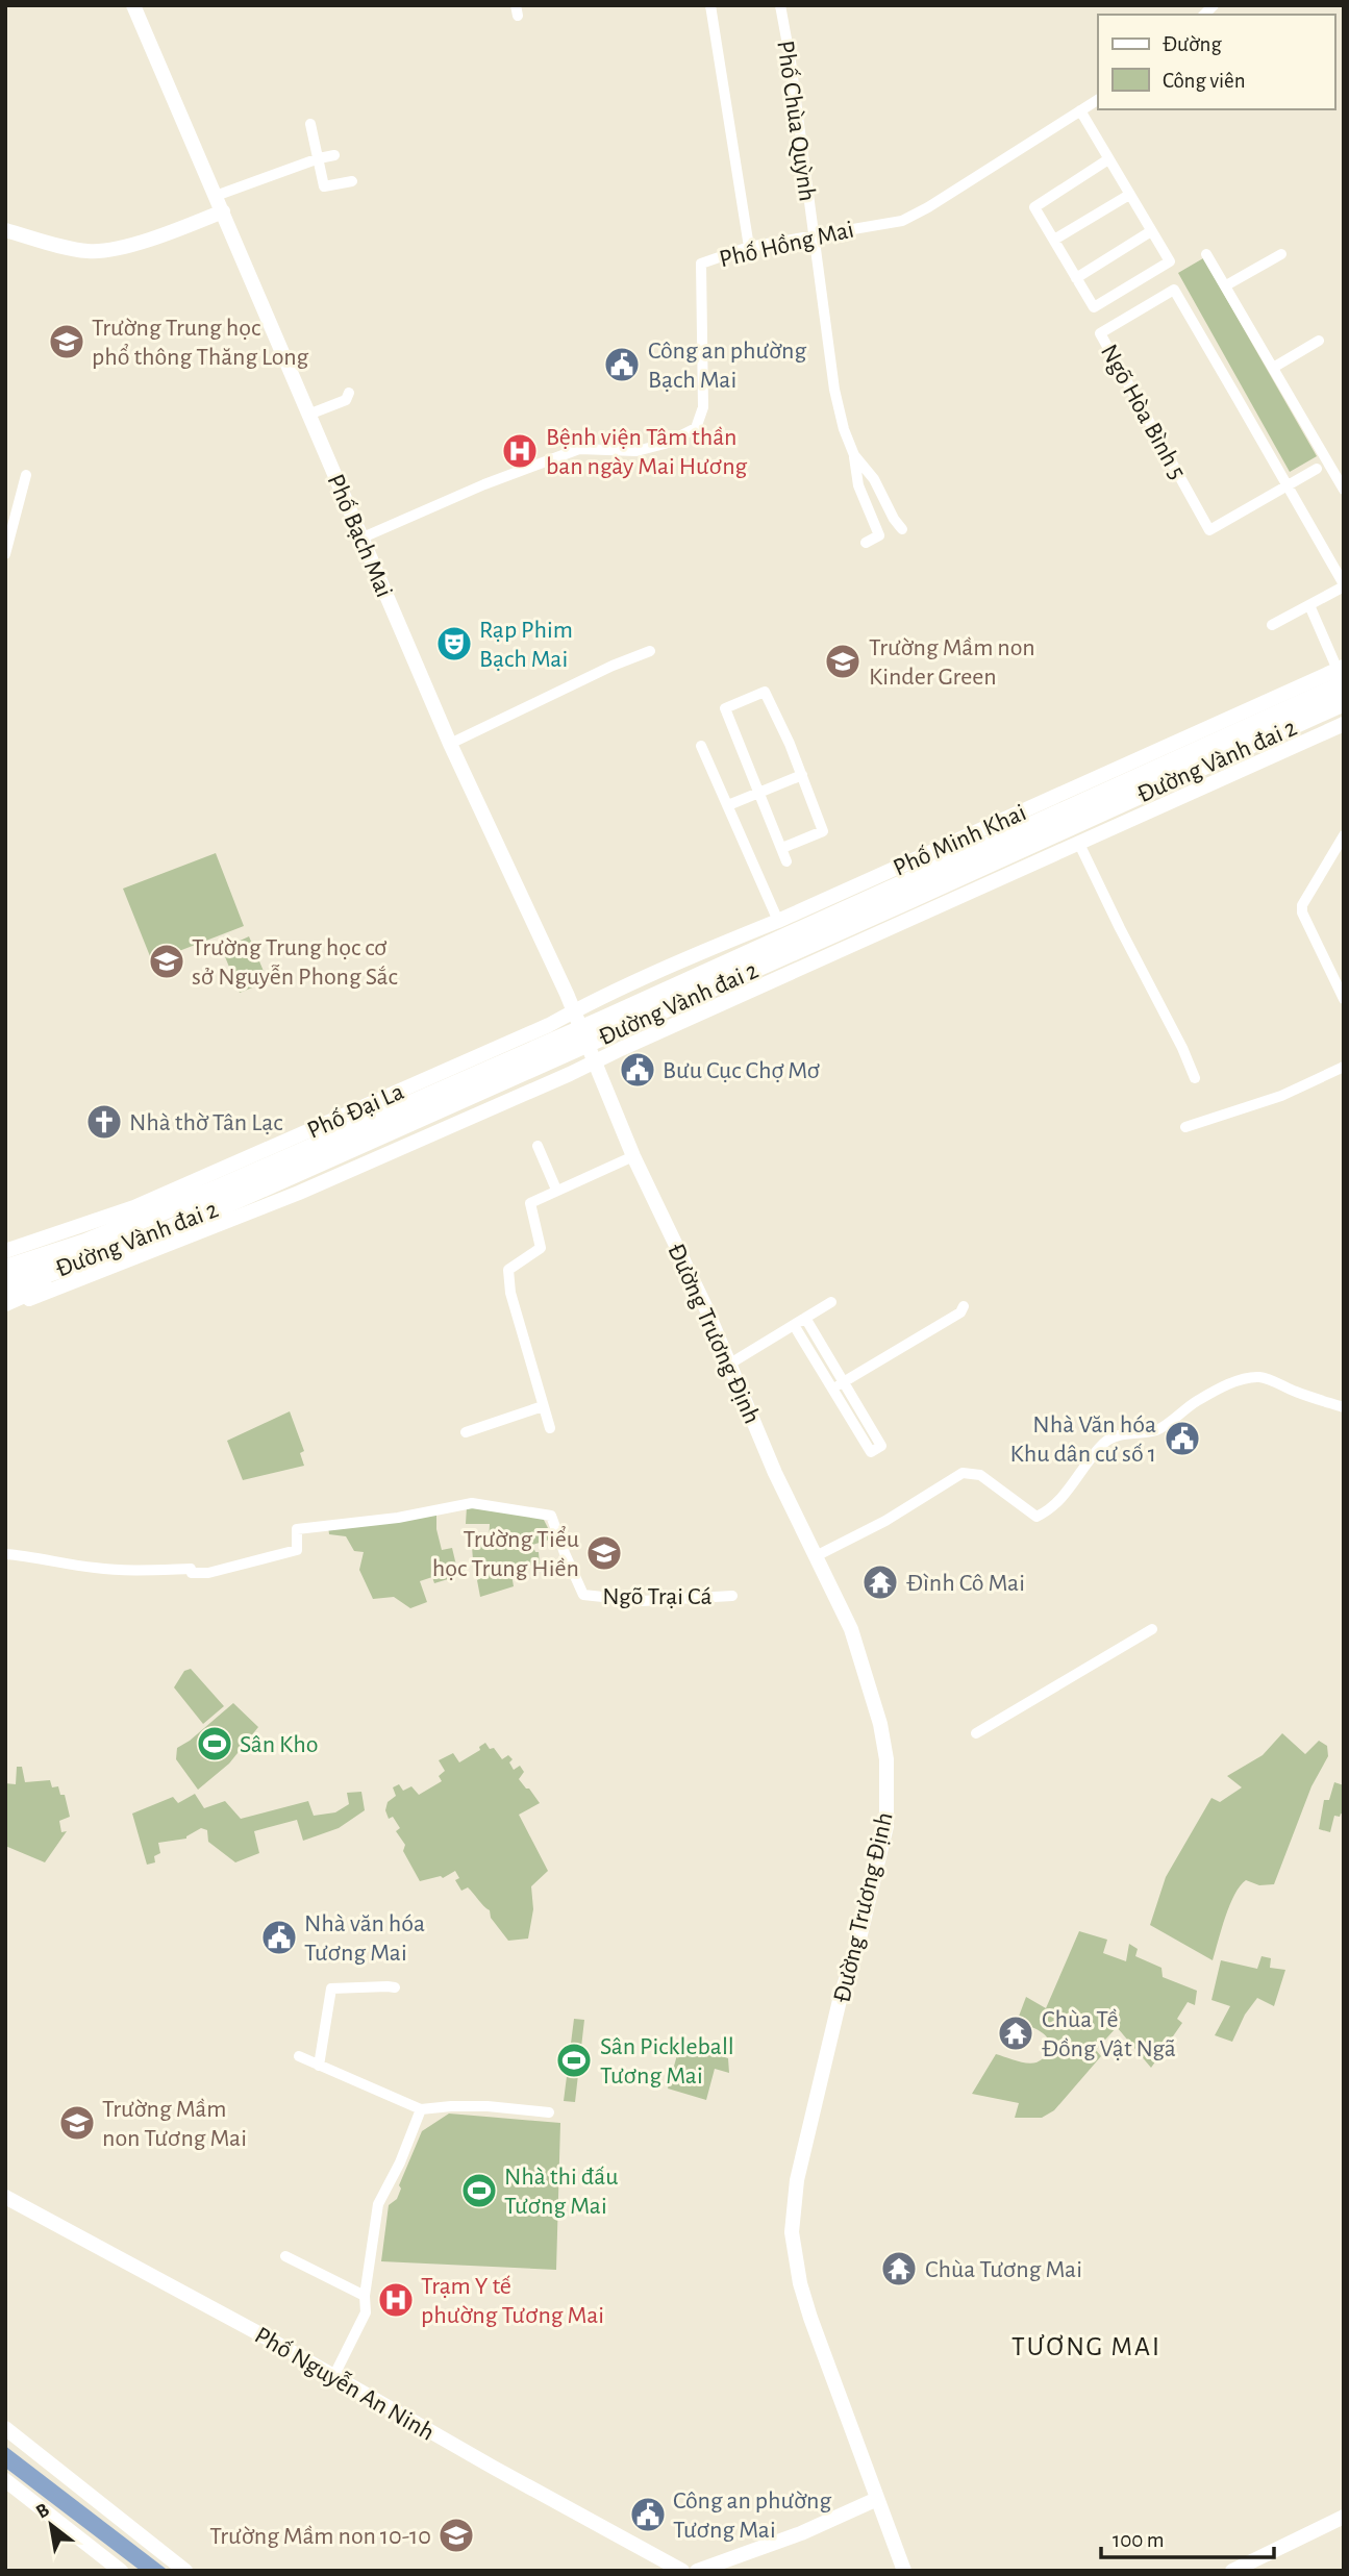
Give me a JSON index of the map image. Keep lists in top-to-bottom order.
{
  "streets": {
    "highway": ["Đường Vành đai 2"],
    "main road": [
      "Phố Bạch Mai",
      "Phố Minh Khai",
      "Phố Đại La",
      "Đường Trương Định",
      "Phố Nguyễn An Ninh"
    ],
    "street": [
      "Phố Chùa Quỳnh",
      "Phố Hồng Mai",
      "Ngõ Hòa Bình 5",
      "Ngõ Trại Cá"
    ]
  },
  "crossings": [
    ["Phố Chùa Quỳnh", "Phố Hồng Mai"],
    ["Phố Hồng Mai", "Phố Bạch Mai"],
    ["Phố Bạch Mai", "Phố Minh Khai"],
    ["Phố Bạch Mai", "Phố Đại La"],
    ["Phố Bạch Mai", "Đường Trương Định"],
    ["Đường Vành đai 2", "Phố Minh Khai"],
    ["Phố Minh Khai", "Phố Đại La"],
    ["Phố Minh Khai", "Đường Trương Định"],
    ["Phố Đại La", "Đường Trương Định"]
  ],
  "districts": ["TƯƠNG MAI"],
  "places": {
    "school or university": [
      "Trường Trung học phổ thông Thăng Long",
      "Trường Mầm non Kinder Green",
      "Trường Trung học cơ sở Nguyễn Phong Sắc",
      "Trường Tiểu học Trung Hiền",
      "Trường Mầm non Tương Mai",
      "Trường Mầm non 10-10"
    ],
    "public building": [
      "Công an phường Bạch Mai",
      "Bưu Cục Chợ Mơ",
      "Nhà Văn hóa Khu dân cư số 1",
      "Nhà văn hóa Tương Mai",
      "Công an phường Tương Mai"
    ],
    "hospital": ["Bệnh viện Tâm thần ban ngày Mai Hương", "Trạm Y tế phường Tương Mai"],
    "theatre": ["Rạp Phim Bạch Mai"],
    "church": ["Nhà thờ Tân Lạc"],
    "temple": ["Đình Cô Mai", "Chùa Tề Đồng Vật Ngã", "Chùa Tương Mai"],
    "sports": ["Sân Kho", "Sân Pickleball Tương Mai", "Nhà thi đấu Tương Mai"]
  },
  "legend": ["Đường", "Công viên"],
  "scale_bar": "100 m",
  "north": "top left"
}
